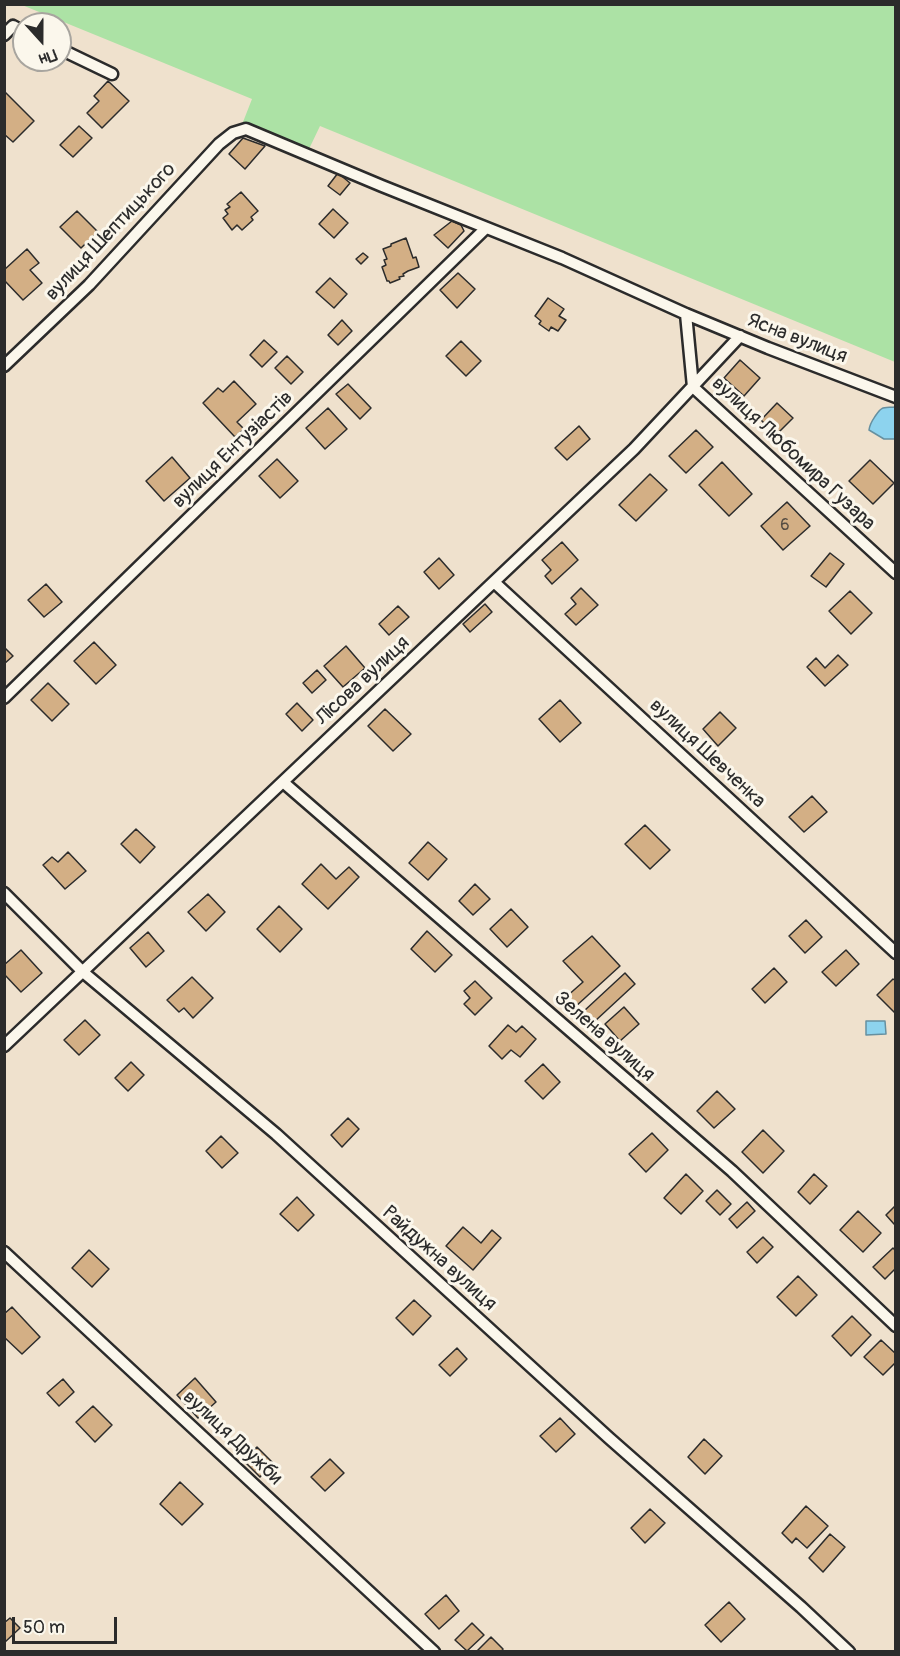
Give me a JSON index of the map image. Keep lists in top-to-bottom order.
{
  "streets": {
    "street": [
      "вулиця Шептицького",
      "Ясна вулиця",
      "вулиця Ентузіастів",
      "вулиця Любомира Гузара",
      "Лісова вулиця",
      "вулиця Шевченка",
      "Зелена вулиця",
      "Райдужна вулиця",
      "вулиця Дружби"
    ]
  },
  "crossings": [
    ["вулиця Шептицького", "Ясна вулиця"],
    ["Ясна вулиця", "вулиця Ентузіастів"],
    ["Ясна вулиця", "Лісова вулиця"],
    ["вулиця Любомира Гузара", "Лісова вулиця"],
    ["Лісова вулиця", "вулиця Шевченка"],
    ["Лісова вулиця", "Зелена вулиця"],
    ["Лісова вулиця", "Райдужна вулиця"]
  ],
  "house_numbers": ["6"],
  "scale_bar": "50 m",
  "north": "bottom"
}
